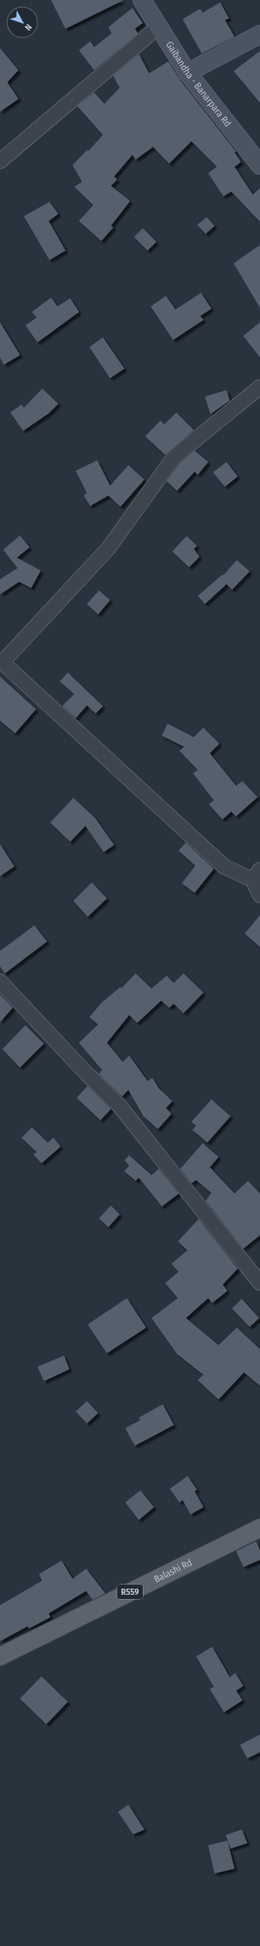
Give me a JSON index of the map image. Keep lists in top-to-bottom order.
{
  "streets": {
    "main road": ["Gaibandha - Banarpara Rd", "Balashi Rd", "R559"]
  },
  "north": "bottom right"
}
